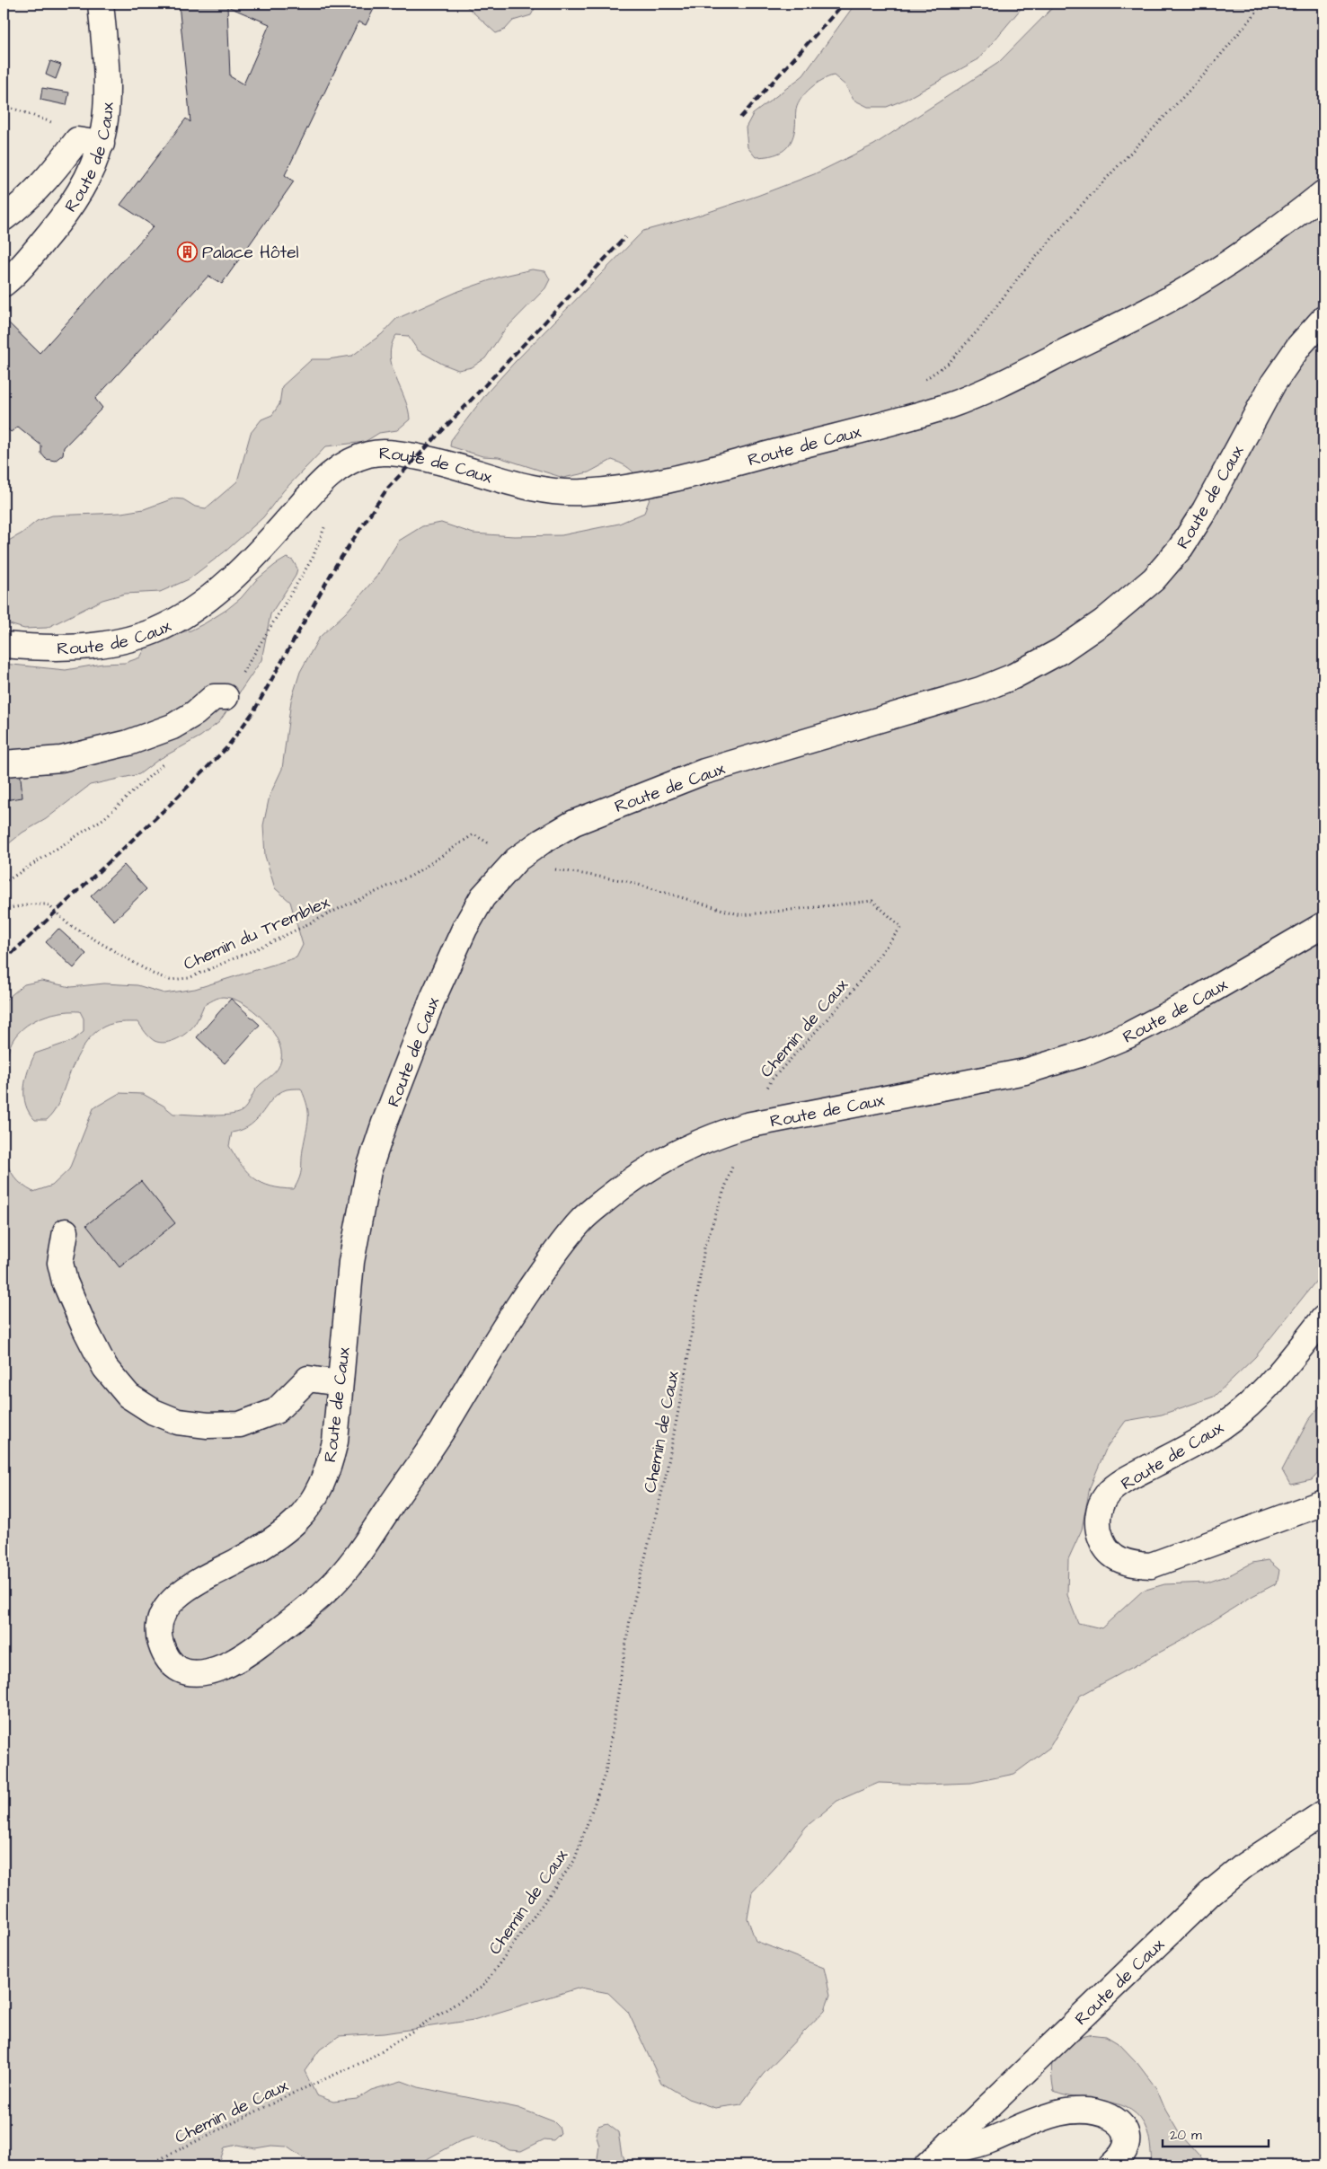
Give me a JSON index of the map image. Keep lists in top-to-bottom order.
{
  "streets": {
    "street": ["Route de Caux"],
    "path": ["Chemin du Tremblex", "Chemin de Caux"]
  },
  "crossings": [
    ["Route de Caux", "Chemin du Tremblex"],
    ["Route de Caux", "Chemin de Caux"],
    ["Chemin du Tremblex", "Chemin de Caux"]
  ],
  "places": {
    "building": ["Palace Hôtel"]
  },
  "scale_bar": "20 m"
}
